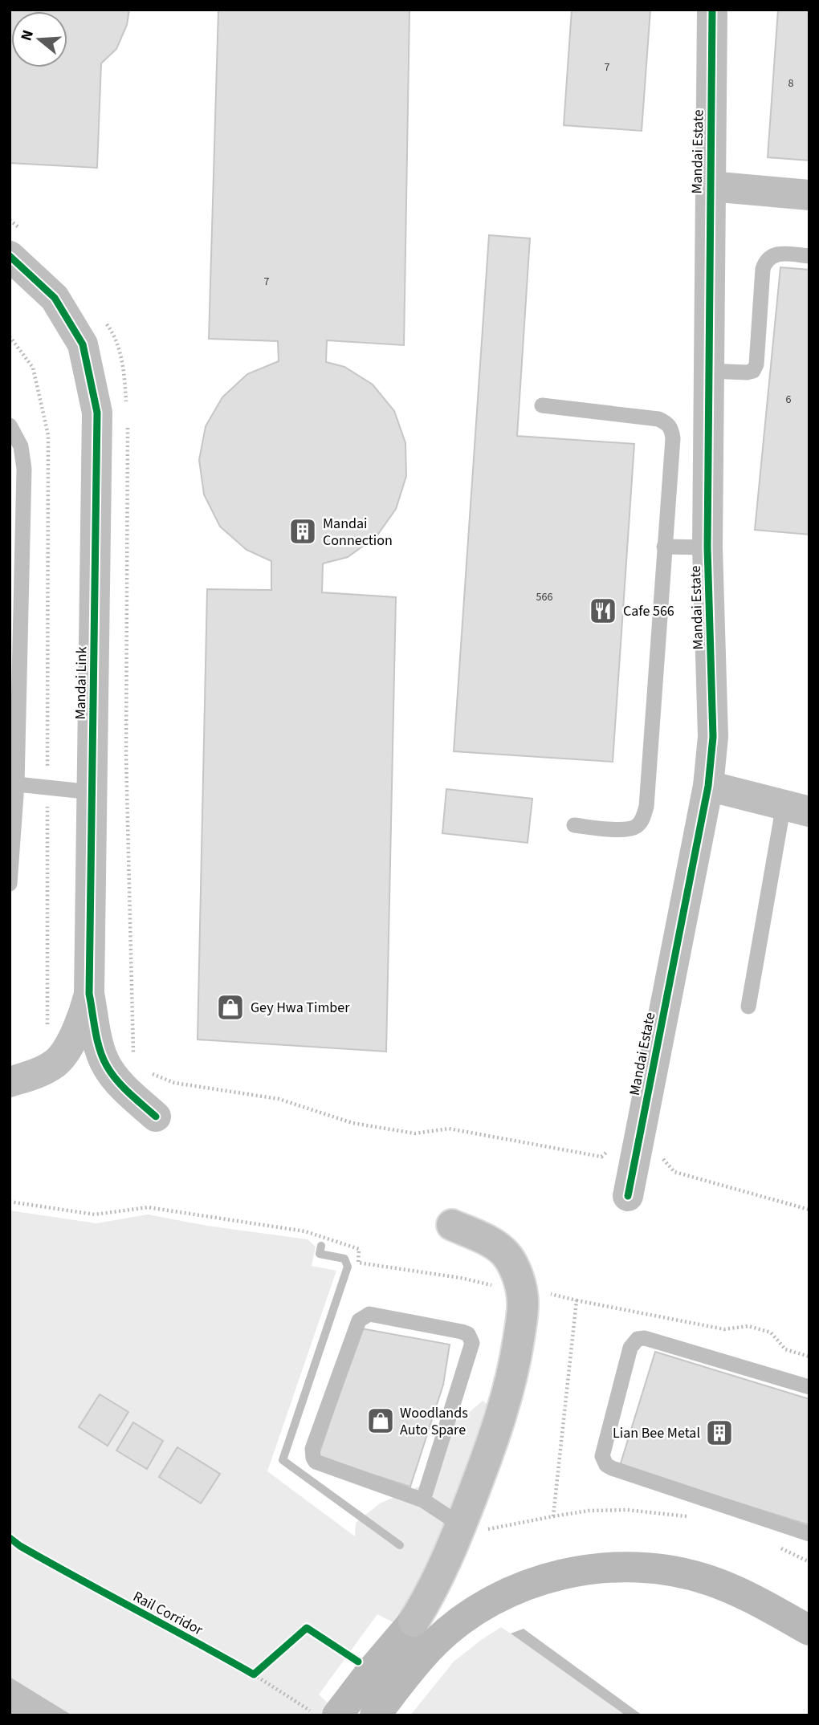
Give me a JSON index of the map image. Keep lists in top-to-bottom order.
{
  "streets": {
    "street": ["Mandai Estate", "Mandai Link"],
    "cycle path": ["Rail Corridor"]
  },
  "places": {
    "building": ["Mandai Connection", "Lian Bee Metal"],
    "restaurant": ["Cafe 566"],
    "shop": ["Gey Hwa Timber", "Woodlands Auto Spare"]
  },
  "house_numbers": [
    "7",
    "8",
    "7",
    "6",
    "566"
  ],
  "north": "left"
}
